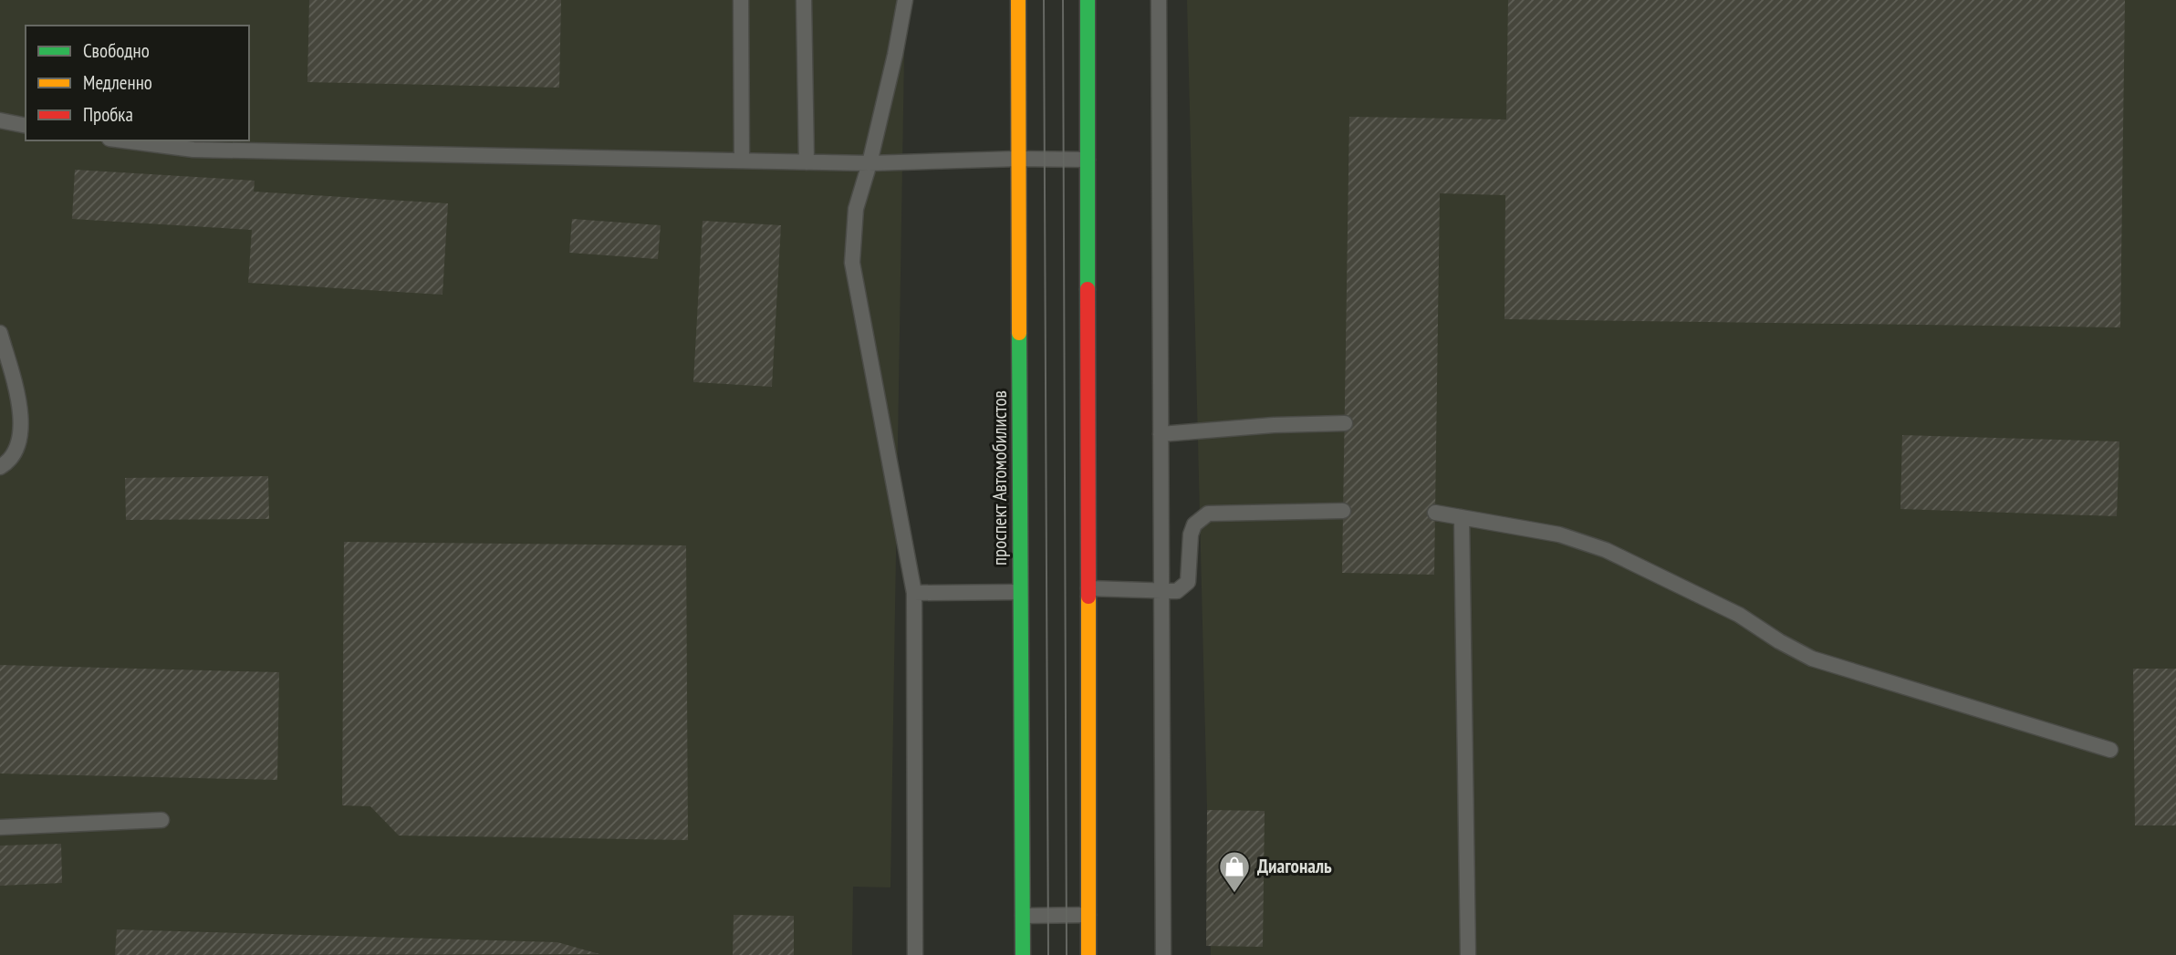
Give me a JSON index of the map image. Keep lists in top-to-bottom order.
{
  "streets": {
    "main road": ["проспект Автомобилистов"]
  },
  "places": {
    "shop": ["Диагональ"]
  },
  "legend": ["Свободно", "Медленно", "Пробка"]
}
